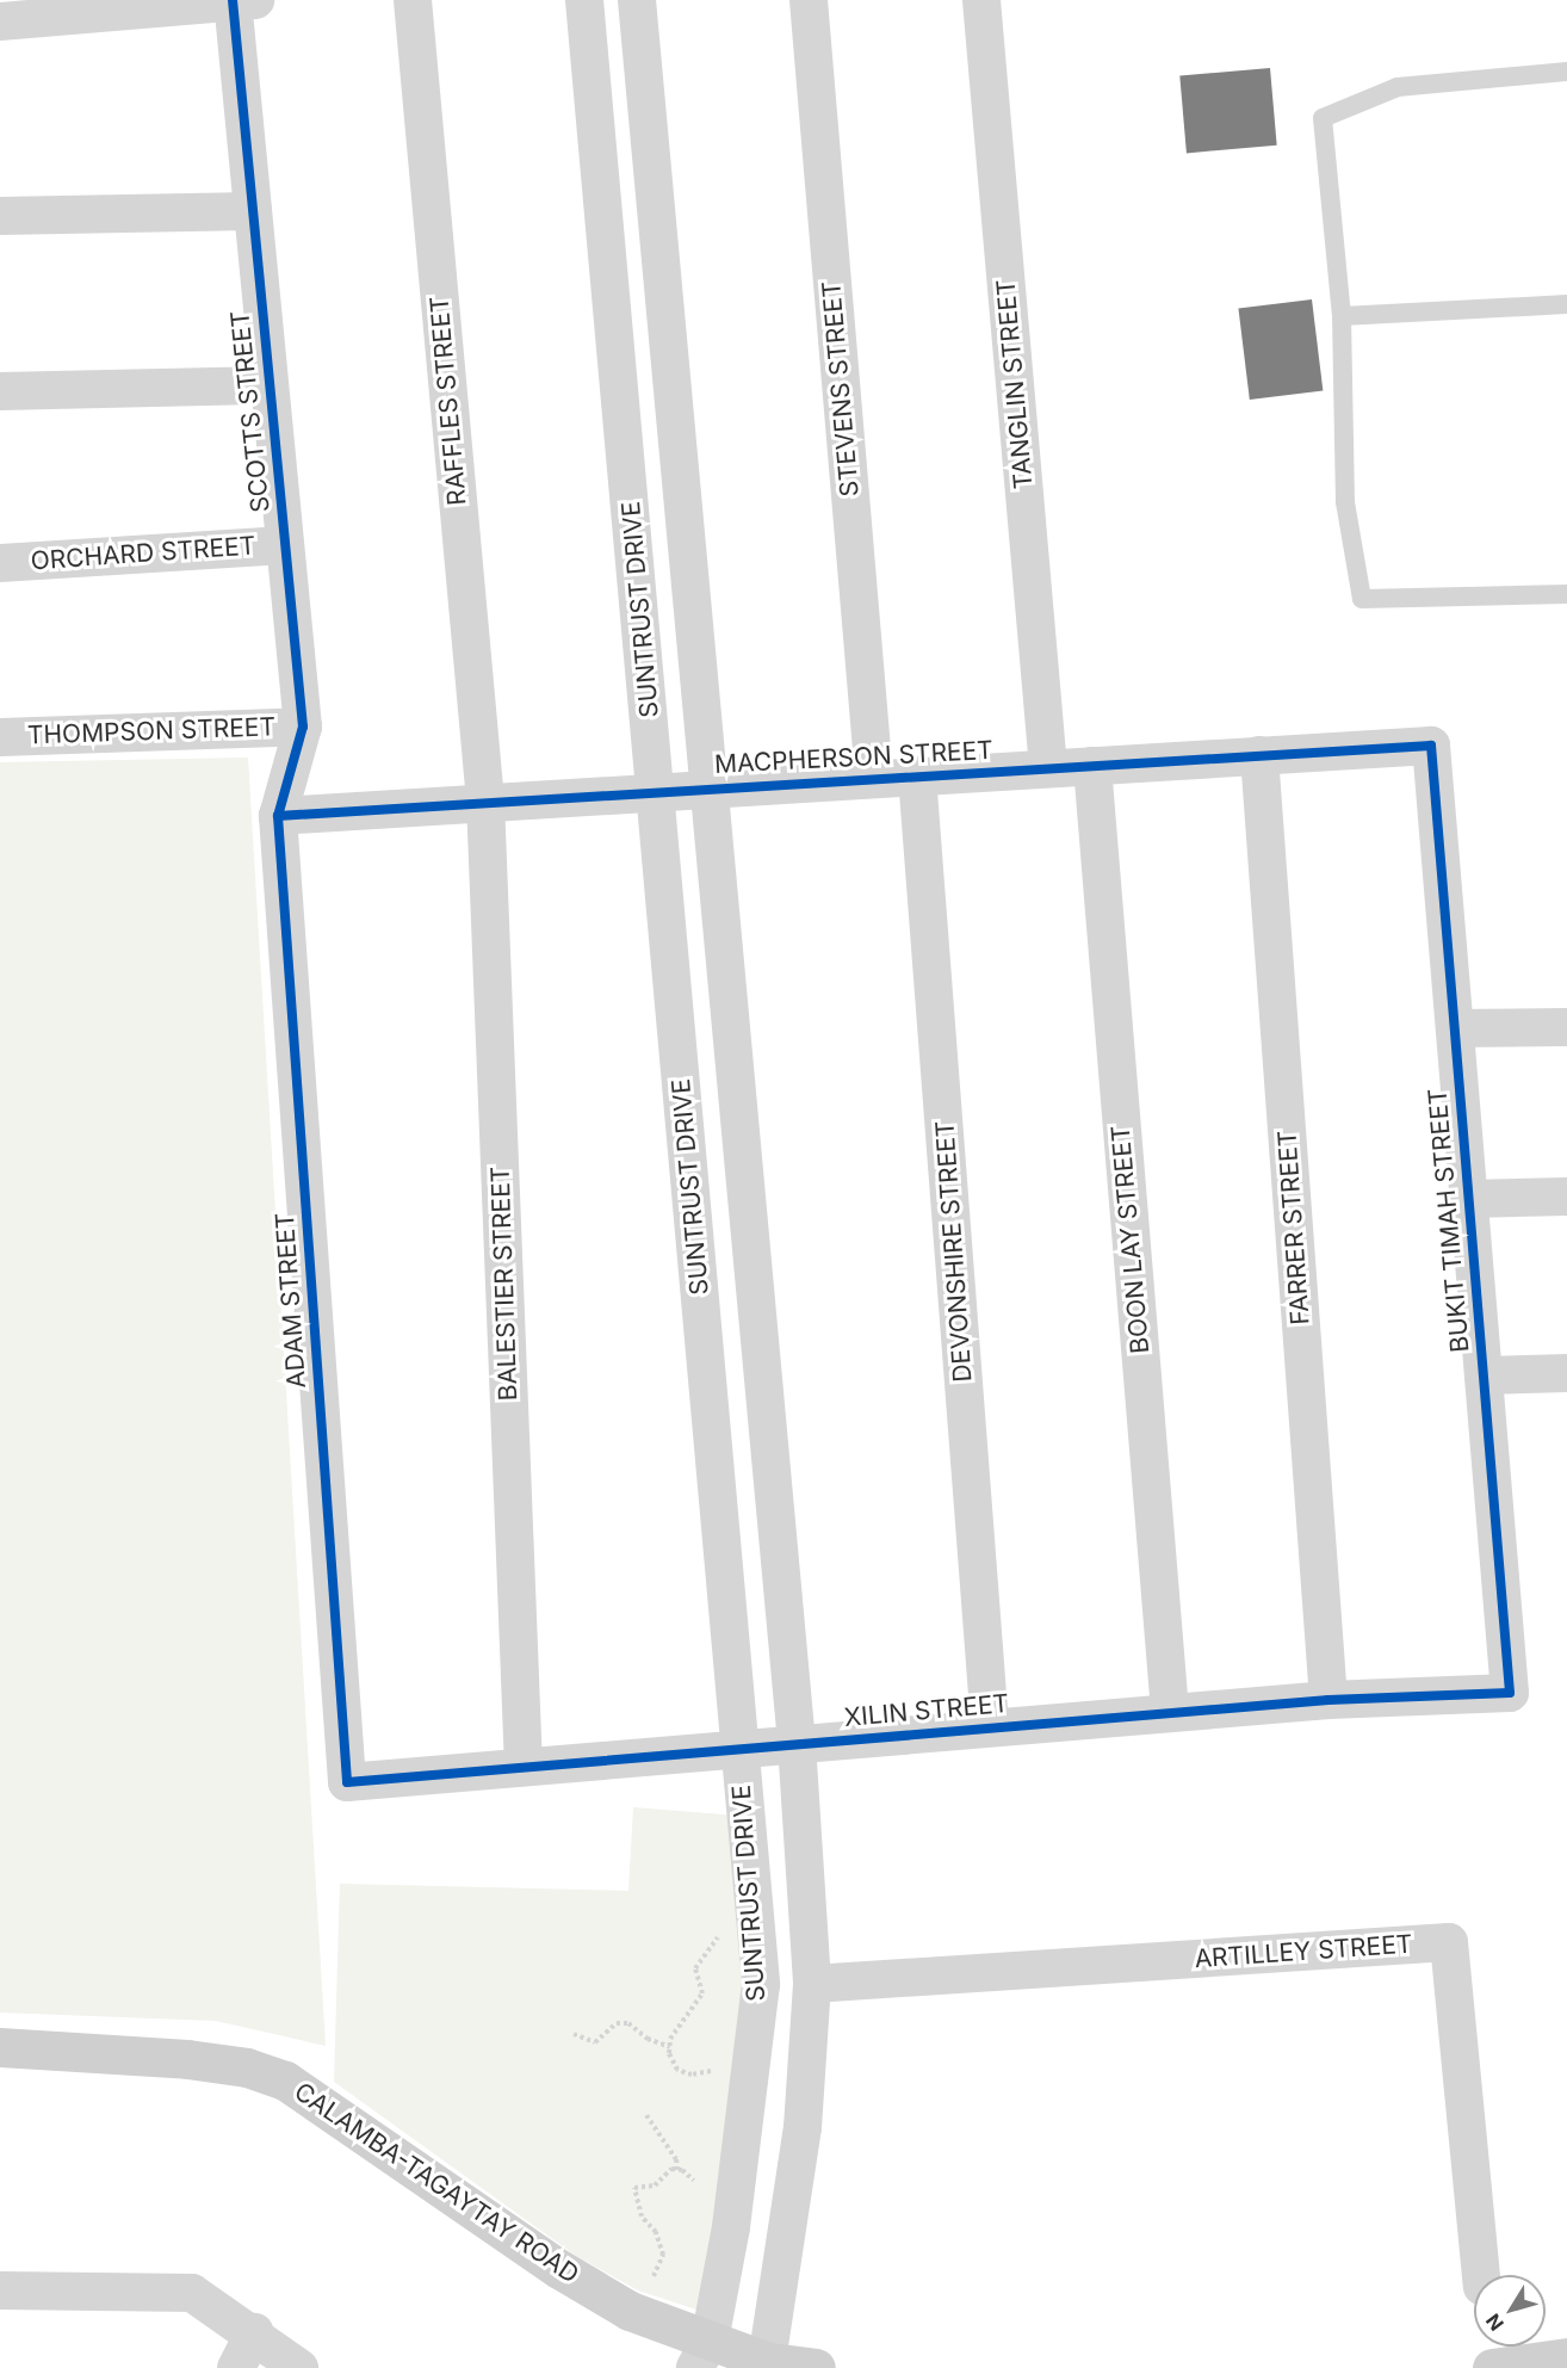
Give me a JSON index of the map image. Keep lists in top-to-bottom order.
{
  "streets": {
    "main road": ["CALAMBA-TAGAYTAY ROAD"],
    "street": [
      "TANGLIN STREET",
      "STEVENS STREET",
      "RAFFLES STREET",
      "SCOTTS STREET",
      "ORCHARD STREET",
      "SUNTRUST DRIVE",
      "THOMPSON STREET",
      "MACPHERSON STREET",
      "BUKIT TIMAH STREET",
      "FARRER STREET",
      "BOON LAY STREET",
      "DEVONSHIRE STREET",
      "BALESTIER STREET",
      "ADAM STREET",
      "XILIN STREET",
      "ARTILLEY STREET"
    ]
  },
  "crossings": [
    ["TANGLIN STREET", "MACPHERSON STREET"],
    ["STEVENS STREET", "MACPHERSON STREET"],
    ["RAFFLES STREET", "MACPHERSON STREET"],
    ["RAFFLES STREET", "BALESTIER STREET"],
    ["SCOTTS STREET", "ORCHARD STREET"],
    ["SCOTTS STREET", "THOMPSON STREET"],
    ["SCOTTS STREET", "MACPHERSON STREET"],
    ["SCOTTS STREET", "ADAM STREET"],
    ["SUNTRUST DRIVE", "MACPHERSON STREET"],
    ["SUNTRUST DRIVE", "XILIN STREET"],
    ["SUNTRUST DRIVE", "ARTILLEY STREET"],
    ["SUNTRUST DRIVE", "CALAMBA-TAGAYTAY ROAD"],
    ["MACPHERSON STREET", "BUKIT TIMAH STREET"],
    ["MACPHERSON STREET", "FARRER STREET"],
    ["MACPHERSON STREET", "BOON LAY STREET"],
    ["MACPHERSON STREET", "DEVONSHIRE STREET"],
    ["MACPHERSON STREET", "BALESTIER STREET"],
    ["MACPHERSON STREET", "ADAM STREET"],
    ["BUKIT TIMAH STREET", "XILIN STREET"],
    ["FARRER STREET", "XILIN STREET"],
    ["BOON LAY STREET", "XILIN STREET"],
    ["DEVONSHIRE STREET", "XILIN STREET"],
    ["BALESTIER STREET", "XILIN STREET"],
    ["ADAM STREET", "XILIN STREET"]
  ],
  "north": "bottom left"
}
